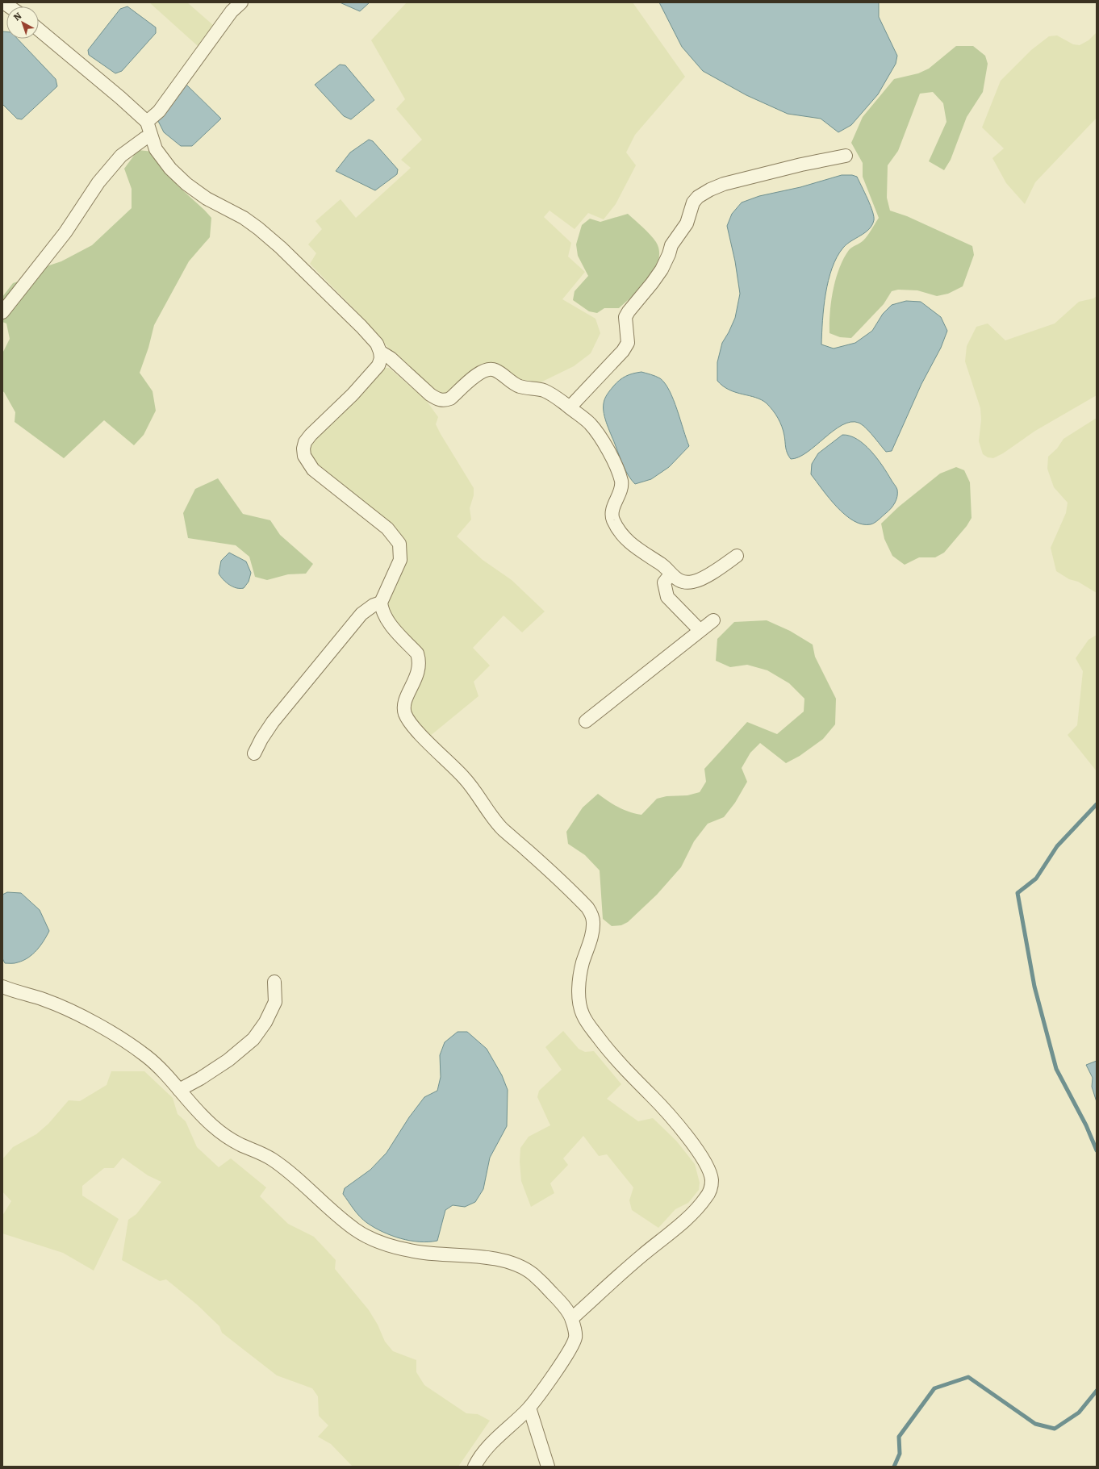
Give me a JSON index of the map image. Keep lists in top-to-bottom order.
{
  "north": "top left"
}
